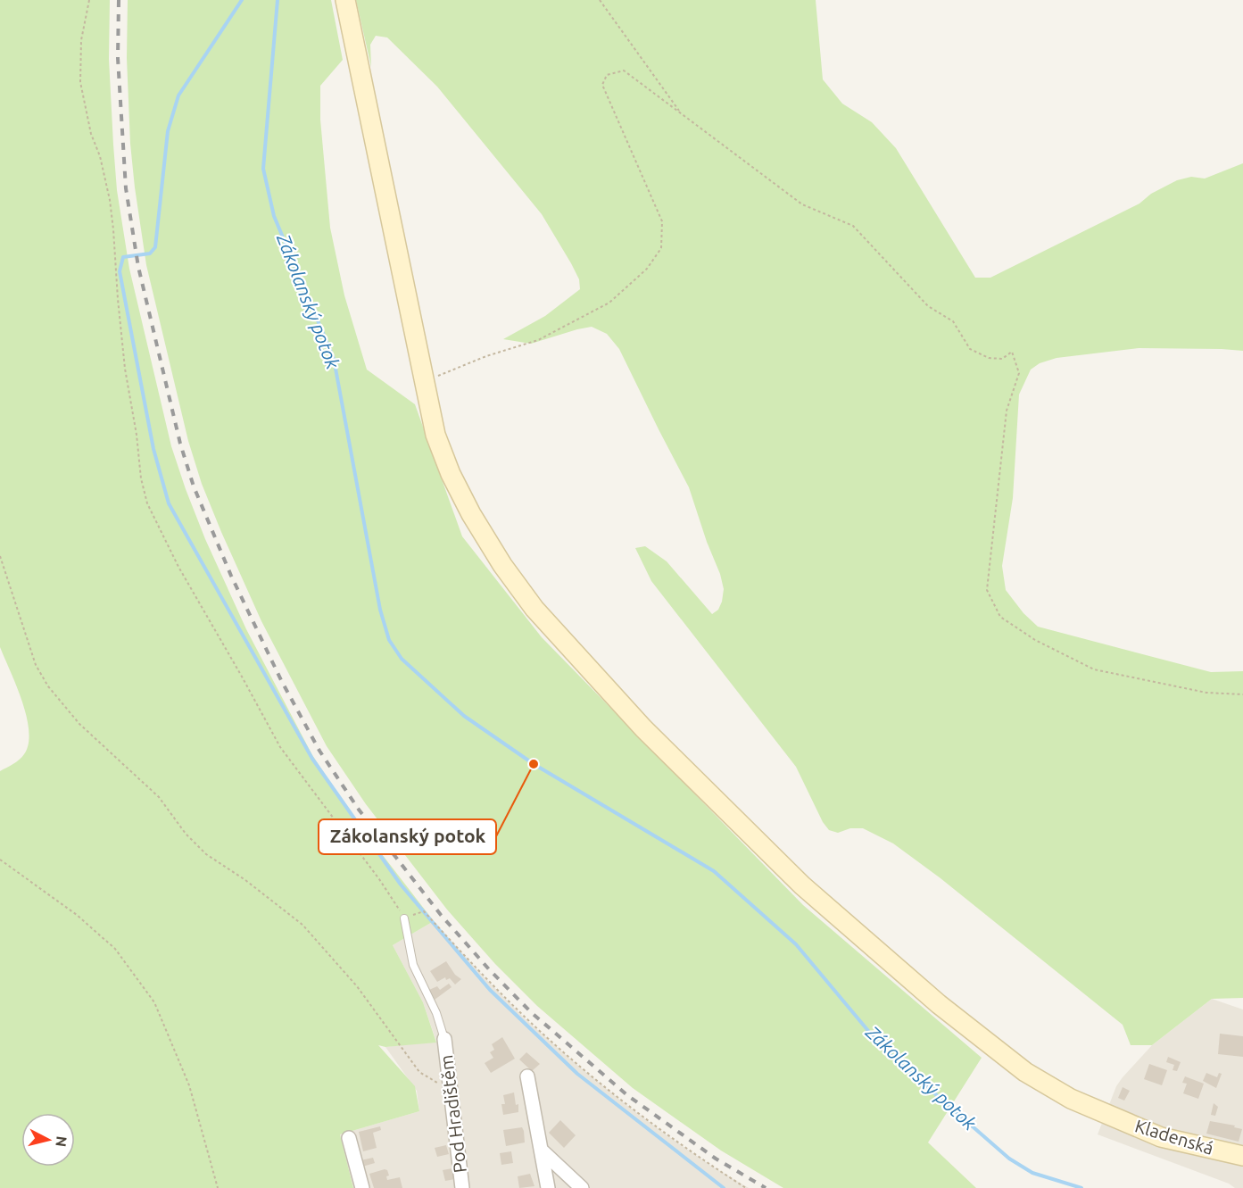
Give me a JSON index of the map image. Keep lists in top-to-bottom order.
{
  "streets": {
    "main road": ["Kladenská"],
    "street": ["Pod Hradištěm"]
  },
  "water": ["Zákolanský potok"],
  "places": ["Zákolanský potok"],
  "north": "right"
}
